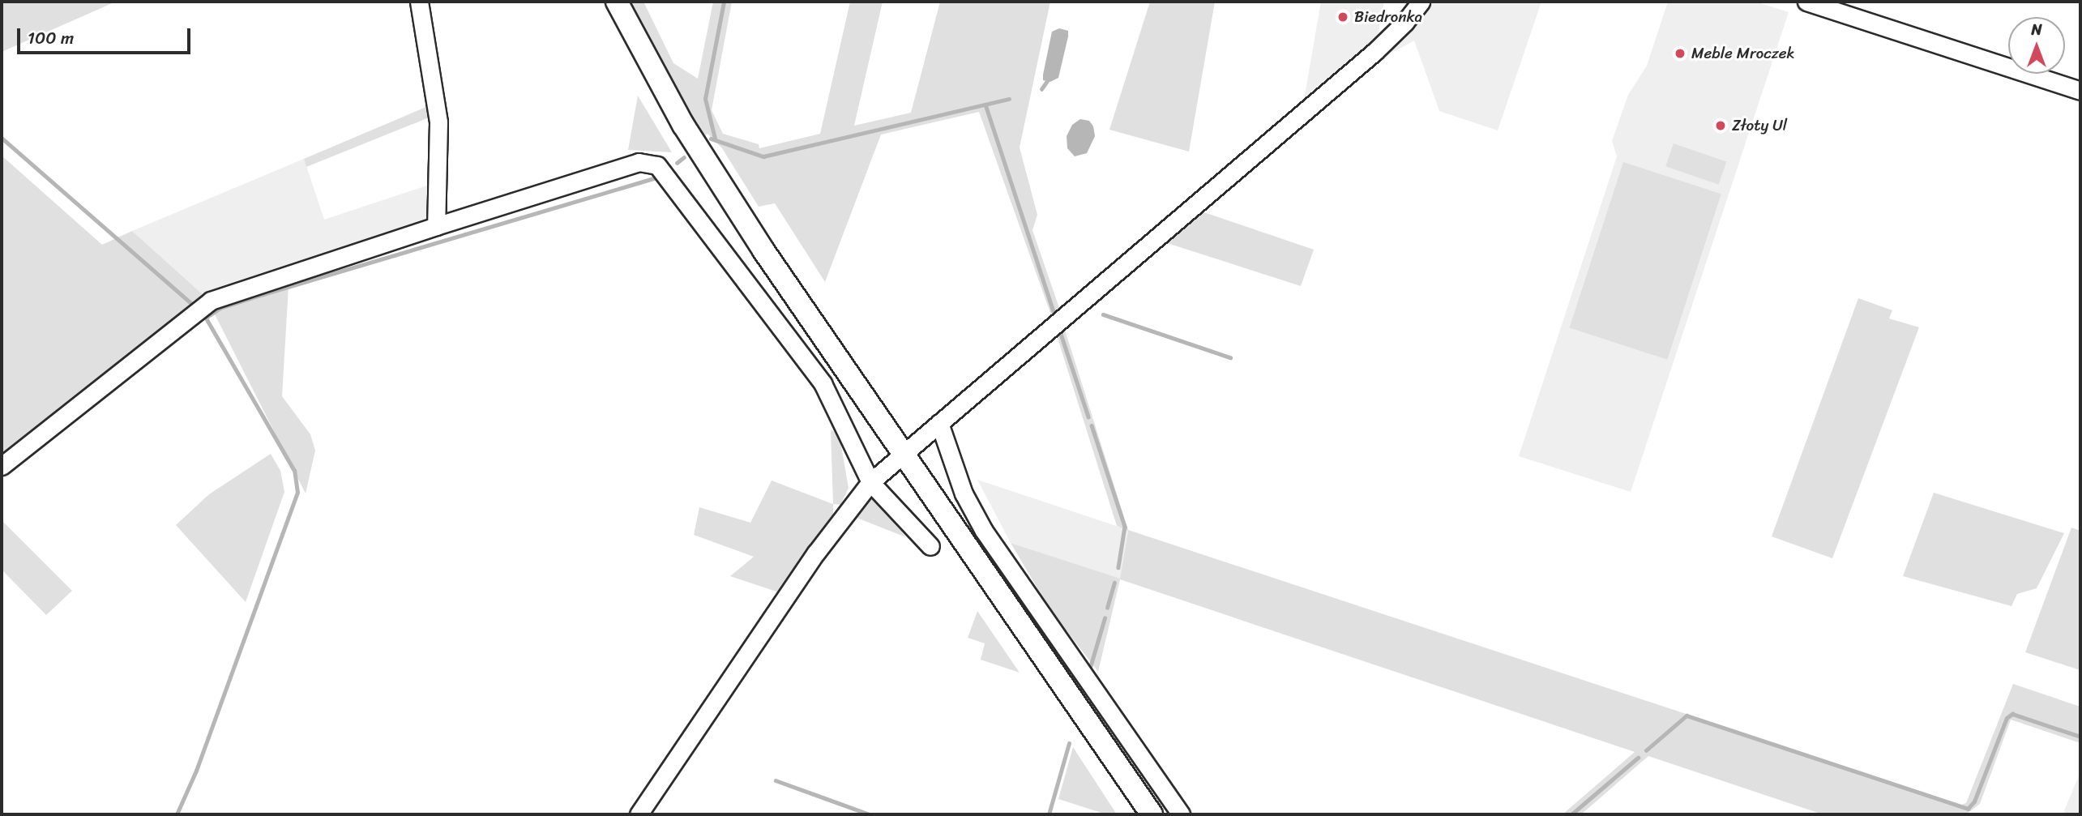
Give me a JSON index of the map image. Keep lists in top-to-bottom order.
{
  "places": ["Biedronka", "Meble Mroczek", "Złoty Ul"],
  "scale_bar": "100 m",
  "north": "top"
}
